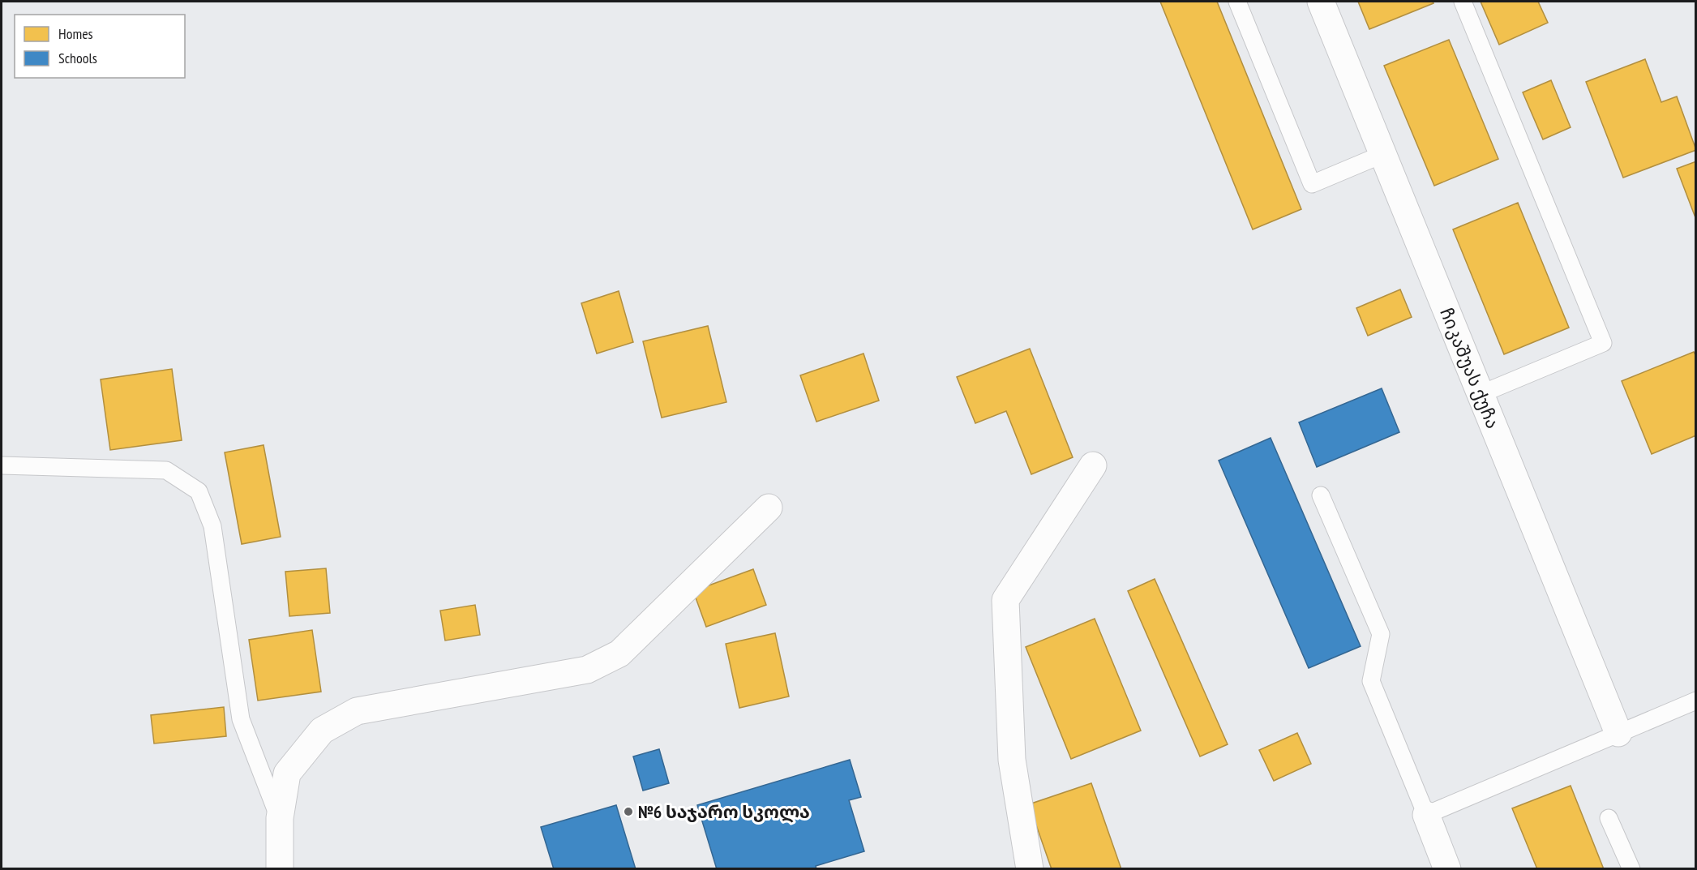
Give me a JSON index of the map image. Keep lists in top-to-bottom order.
{
  "streets": {
    "street": ["ჩიკაშუას ქუჩა"]
  },
  "places": ["№6 საჯარო სკოლა"],
  "legend": ["Homes", "Schools"]
}
